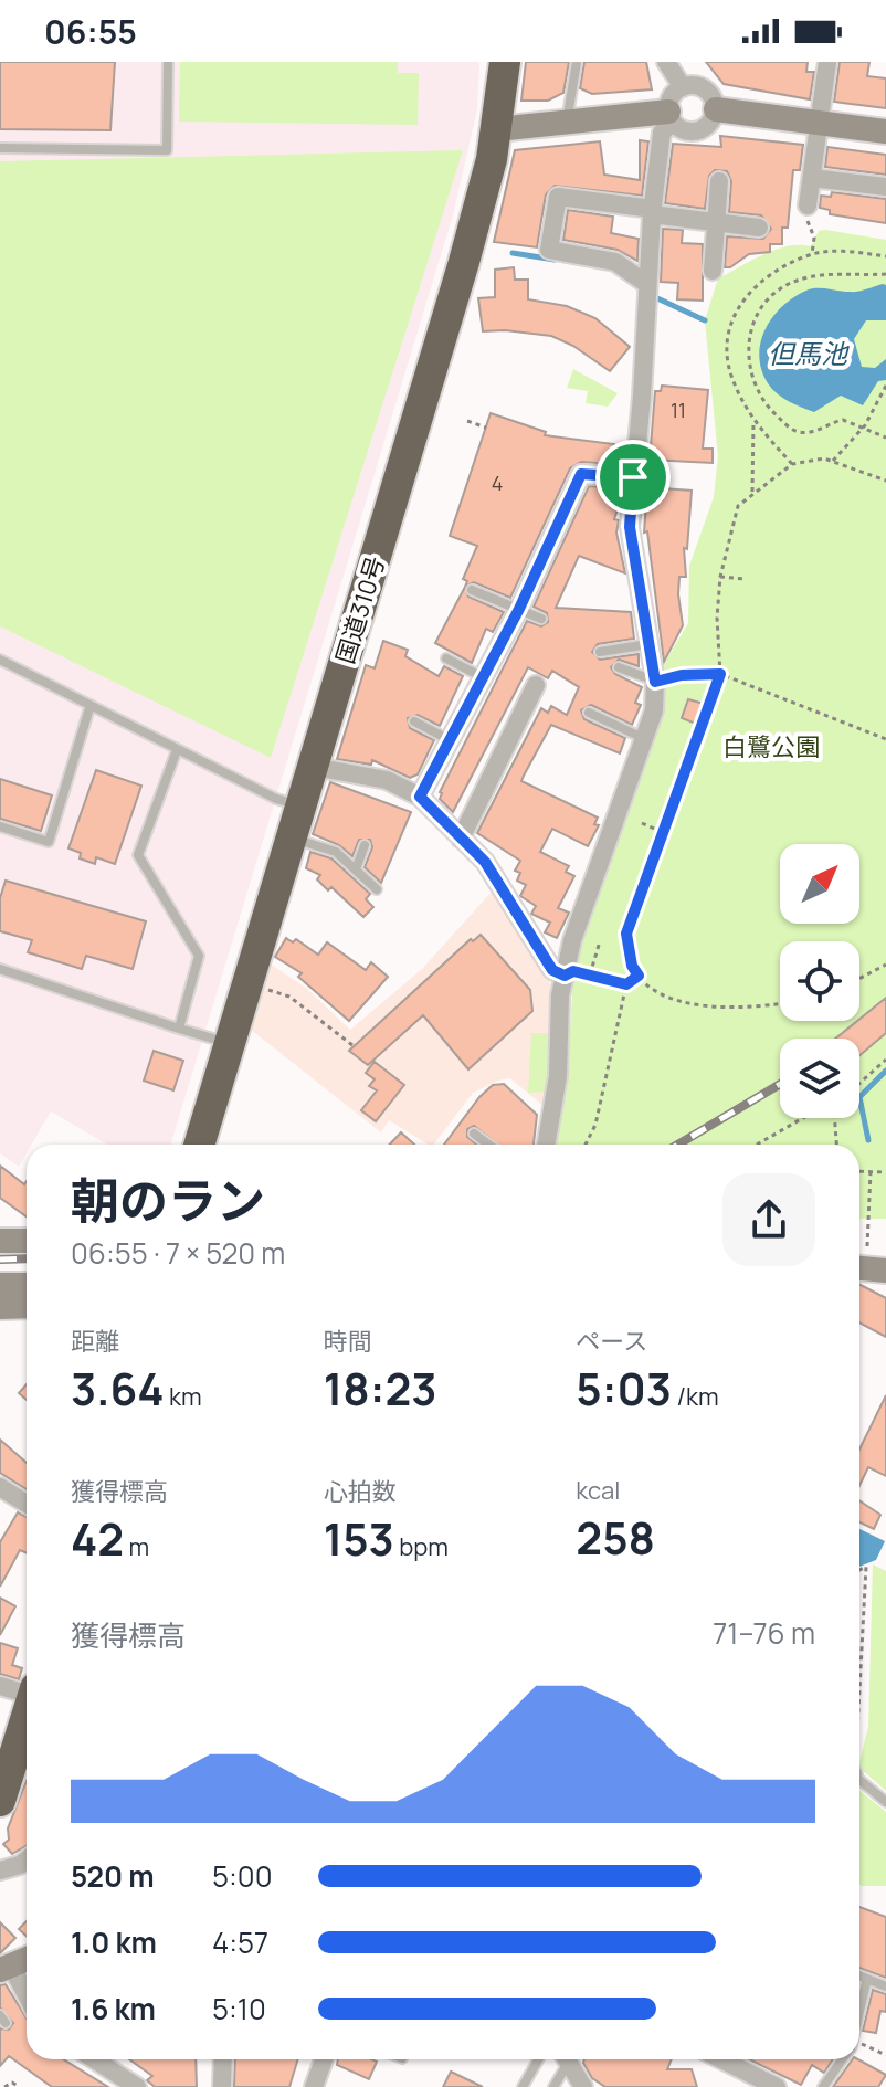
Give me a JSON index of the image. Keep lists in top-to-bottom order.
{
  "streets": {
    "highway": ["国道310号"]
  },
  "water": ["但馬池"],
  "parks": ["白鷺公園"],
  "house_numbers": ["11", "4"],
  "north": "top right",
  "page": {
    "status": "06:55",
    "heading": ["朝のラン", "06:55 · 7 × 520 m"],
    "stats": [
      ["距離", "3.64 km"],
      ["時間", "18:23"],
      ["ペース", "5:03 /km"],
      ["獲得標高", "42 m"],
      ["心拍数", "153 bpm"],
      ["kcal", "258"]
    ],
    "chart": ["獲得標高", "71–76 m"],
    "list": [
      {
        "name": "520 m",
        "note": "5:00"
      },
      {
        "name": "1.0 km",
        "note": "4:57"
      },
      {
        "name": "1.6 km",
        "note": "5:10"
      }
    ]
  }
}
